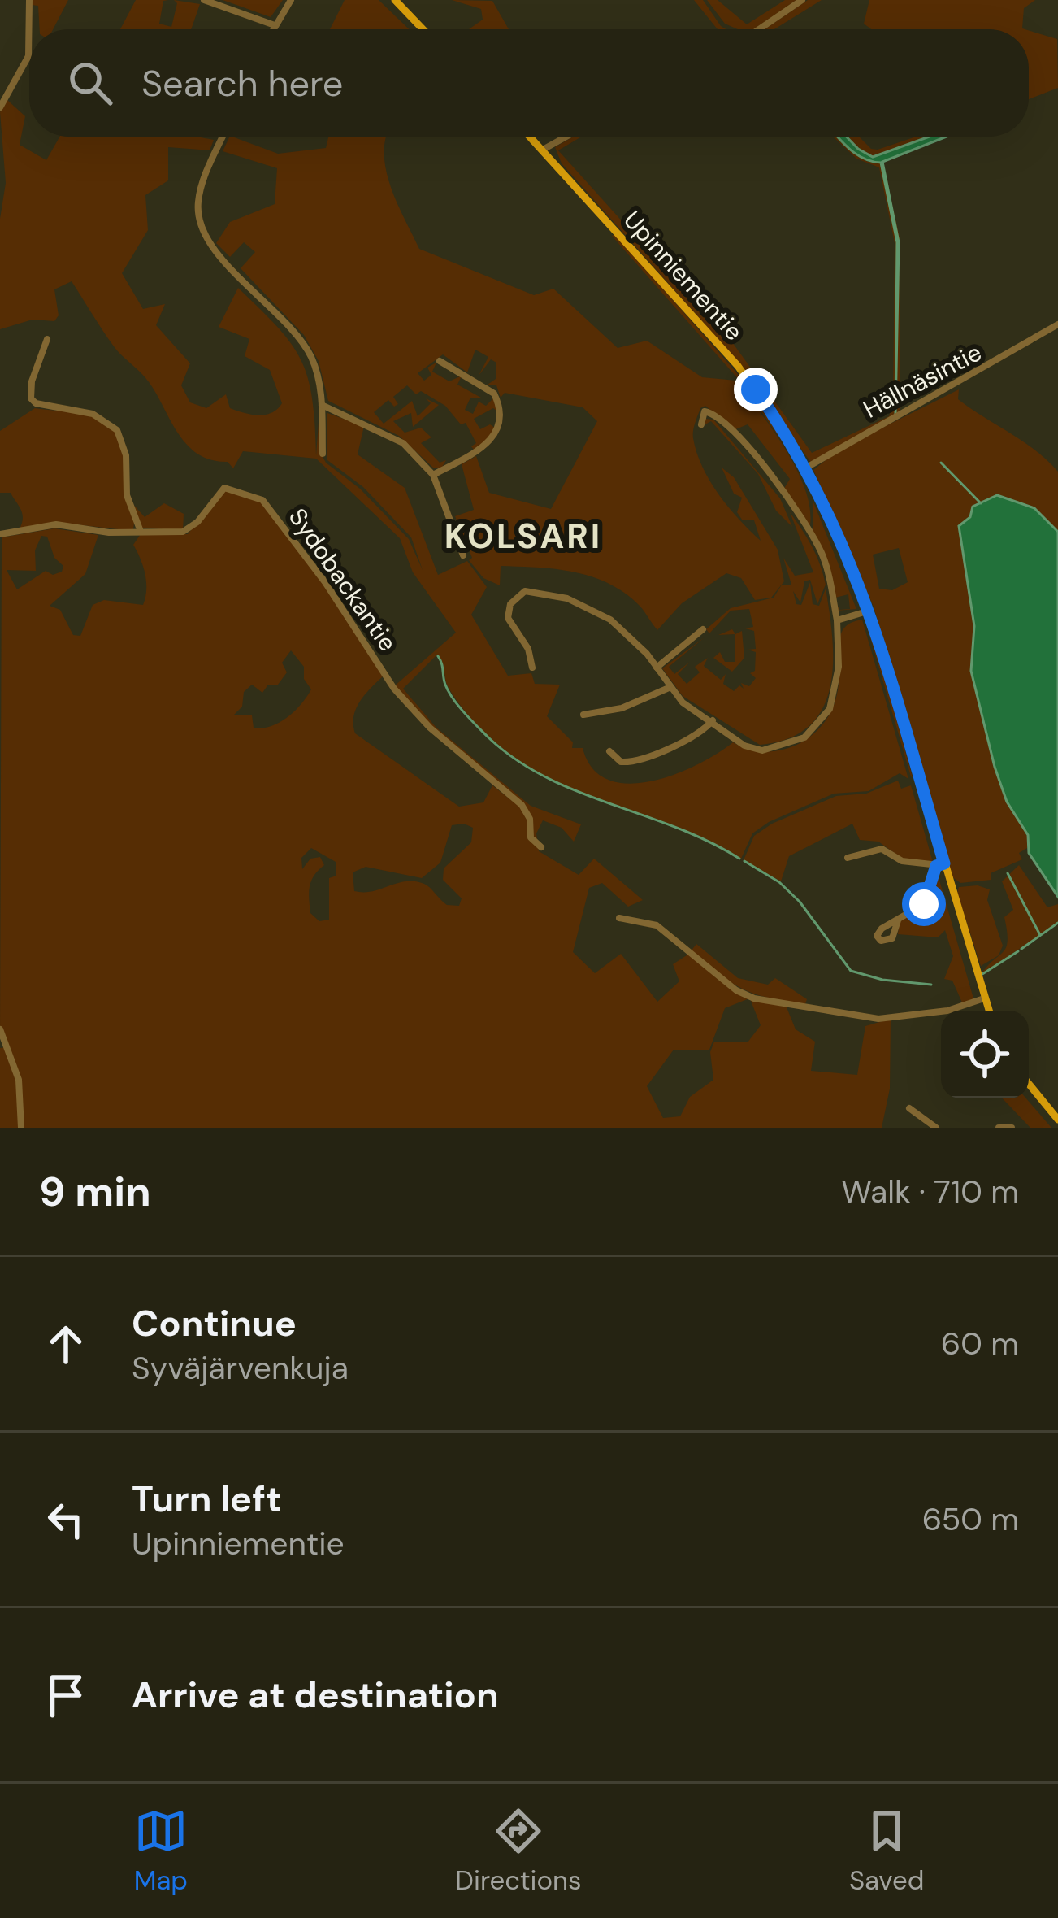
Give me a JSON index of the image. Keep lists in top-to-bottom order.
{
  "streets": {
    "main road": ["Upinniementie"],
    "street": ["Hällnäsintie", "Sydobackantie"]
  },
  "crossings": [
    ["Upinniementie", "Hällnäsintie"]
  ],
  "districts": ["KOLSARI"],
  "page": {
    "search": "Search here",
    "heading": ["9 min", "Walk · 710 m"],
    "list": [
      ["Continue", "Syväjärvenkuja", "60 m"],
      ["Turn left", "Upinniementie", "650 m"],
      "Arrive at destination"
    ],
    "nav": ["Map", "Directions", "Saved"]
  }
}
